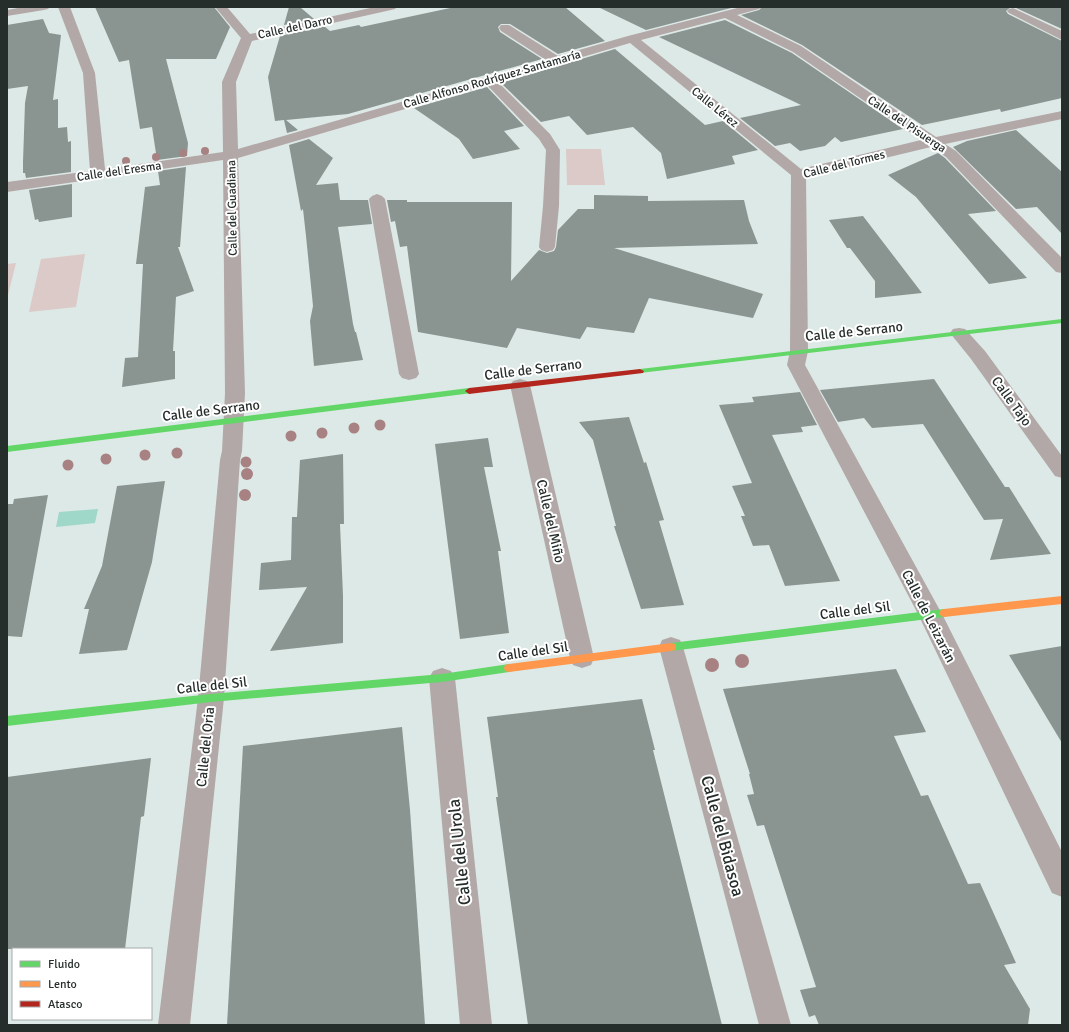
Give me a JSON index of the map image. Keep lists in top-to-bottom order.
{
  "streets": {
    "street": [
      "Calle del Darro",
      "Calle Alfonso Rodríguez Santamaría",
      "Calle Lérez",
      "Calle del Pisuerga",
      "Calle del Tormes",
      "Calle del Eresma",
      "Calle del Guadiana",
      "Calle de Serrano",
      "Calle Tajo",
      "Calle del Miño",
      "Calle del Sil",
      "Calle de Leizarán",
      "Calle del Oria",
      "Calle del Bidasoa",
      "Calle del Urola"
    ]
  },
  "crossings": [
    ["Calle del Darro", "Calle del Guadiana"],
    ["Calle Alfonso Rodríguez Santamaría", "Calle Lérez"],
    ["Calle Alfonso Rodríguez Santamaría", "Calle del Pisuerga"],
    ["Calle Alfonso Rodríguez Santamaría", "Calle del Eresma"],
    ["Calle Alfonso Rodríguez Santamaría", "Calle del Guadiana"],
    ["Calle Lérez", "Calle del Tormes"],
    ["Calle del Pisuerga", "Calle del Tormes"],
    ["Calle del Tormes", "Calle de Serrano"],
    ["Calle del Tormes", "Calle de Leizarán"],
    ["Calle del Eresma", "Calle del Guadiana"],
    ["Calle del Guadiana", "Calle de Serrano"],
    ["Calle del Guadiana", "Calle del Oria"],
    ["Calle de Serrano", "Calle Tajo"],
    ["Calle de Serrano", "Calle del Miño"],
    ["Calle de Serrano", "Calle de Leizarán"],
    ["Calle de Serrano", "Calle del Oria"],
    ["Calle del Miño", "Calle del Sil"],
    ["Calle del Sil", "Calle de Leizarán"],
    ["Calle del Sil", "Calle del Oria"],
    ["Calle del Sil", "Calle del Bidasoa"],
    ["Calle del Sil", "Calle del Urola"]
  ],
  "legend": ["Fluido", "Lento", "Atasco"]
}
